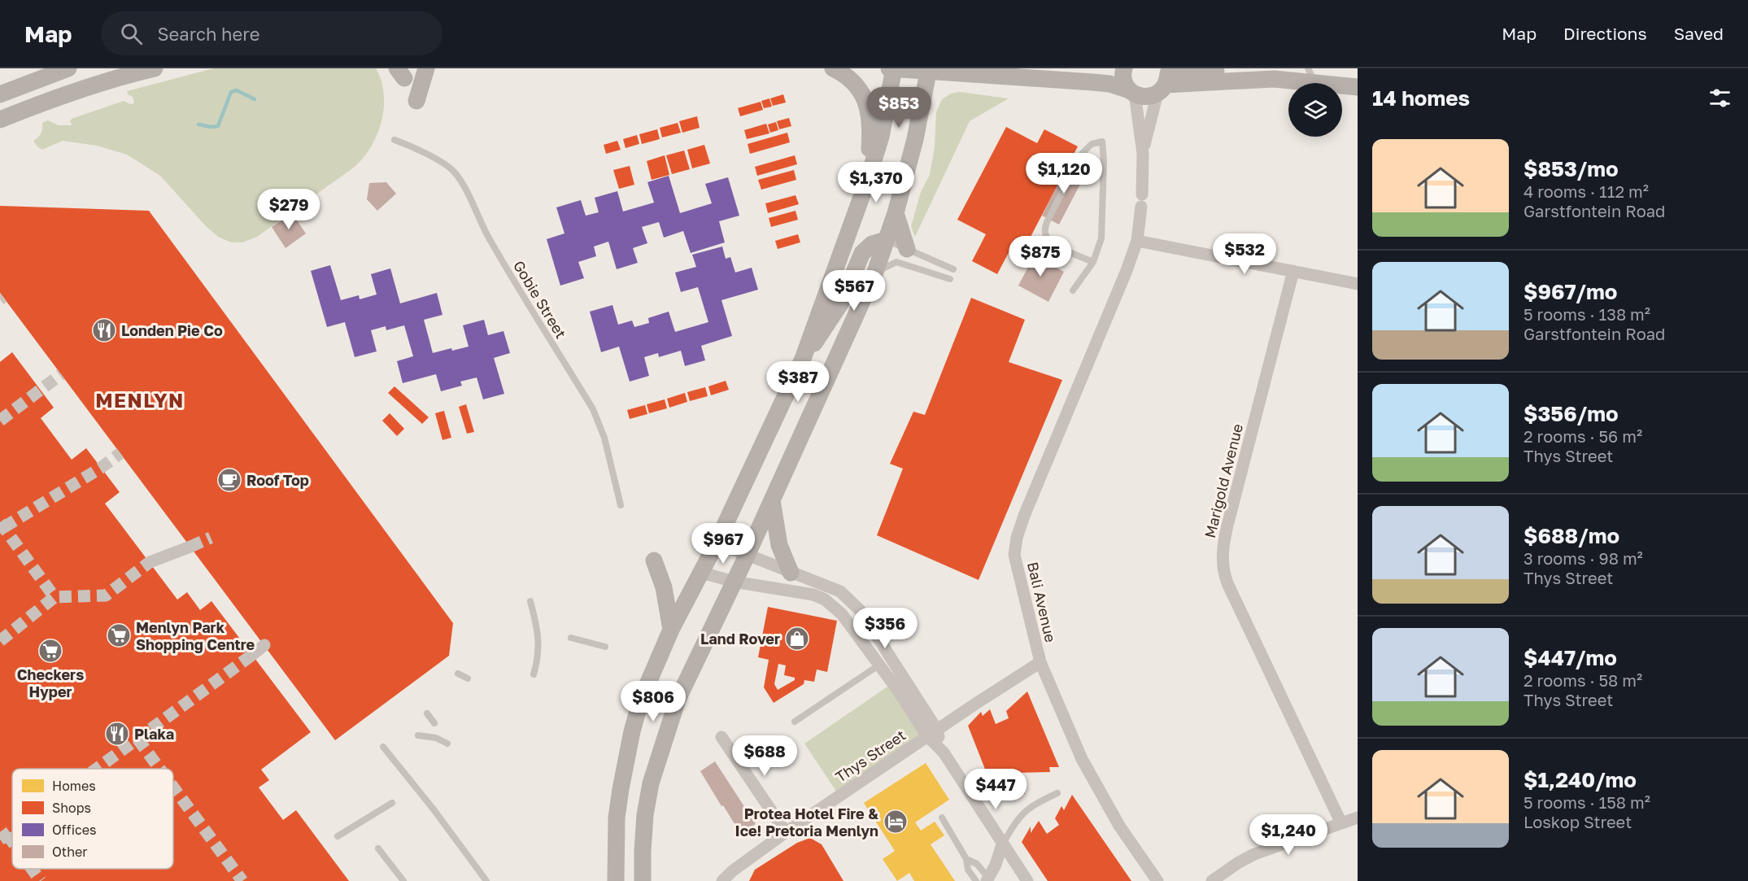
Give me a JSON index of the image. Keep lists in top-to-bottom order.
{
  "streets": {
    "street": ["Marigold Avenue", "Bali Avenue", "Thys Street"],
    "lane": ["Gobie Street"]
  },
  "crossings": [
    ["Bali Avenue", "Thys Street"]
  ],
  "districts": ["MENLYN"],
  "places": {
    "restaurant": ["Londen Pie Co", "Plaka"],
    "cafe": ["Roof Top"],
    "supermarket": ["Menlyn Park Shopping Centre", "Checkers Hyper"],
    "shop": ["Land Rover"],
    "hotel": ["Protea Hotel Fire & Ice! Pretoria Menlyn"]
  },
  "legend": [
    "Homes",
    "Shops",
    "Offices",
    "Other"
  ],
  "page": {
    "header": "Map",
    "search": "Search here",
    "nav": ["Map", "Directions", "Saved"],
    "heading": "14 homes",
    "price": [
      "$853",
      "$1,120",
      "$1,370",
      "$279",
      "$532",
      "$875",
      "$567",
      "$387",
      "$967",
      "$356",
      "$806",
      "$688",
      "$447",
      "$1,240"
    ],
    "list": [
      {
        "name": "$853/mo",
        "note": "4 rooms · 112 m² · Garstfontein Road"
      },
      {
        "name": "$967/mo",
        "note": "5 rooms · 138 m² · Garstfontein Road"
      },
      {
        "name": "$356/mo",
        "note": "2 rooms · 56 m² · Thys Street"
      },
      {
        "name": "$688/mo",
        "note": "3 rooms · 98 m² · Thys Street"
      },
      {
        "name": "$447/mo",
        "note": "2 rooms · 58 m² · Thys Street"
      },
      {
        "name": "$1,240/mo",
        "note": "5 rooms · 158 m² · Loskop Street"
      }
    ]
  }
}
